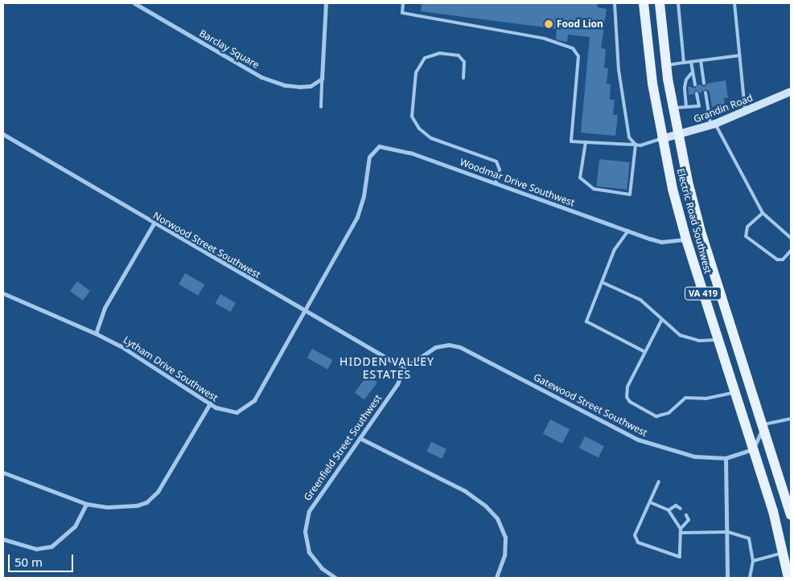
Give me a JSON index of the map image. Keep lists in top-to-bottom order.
{
  "streets": {
    "main road": ["Electric Road Southwest", "VA 419"],
    "street": [
      "Barclay Square",
      "Grandin Road",
      "Woodmar Drive Southwest",
      "Norwood Street Southwest",
      "Lytham Drive Southwest",
      "Gatewood Street Southwest",
      "Greenfield Street Southwest"
    ]
  },
  "crossings": [
    ["Grandin Road", "Electric Road Southwest"],
    ["Woodmar Drive Southwest", "Electric Road Southwest"],
    ["Woodmar Drive Southwest", "Lytham Drive Southwest"],
    ["Electric Road Southwest", "Gatewood Street Southwest"],
    ["Norwood Street Southwest", "Lytham Drive Southwest"],
    ["Norwood Street Southwest", "Gatewood Street Southwest"],
    ["Norwood Street Southwest", "Greenfield Street Southwest"],
    ["Gatewood Street Southwest", "Greenfield Street Southwest"]
  ],
  "districts": ["HIDDEN VALLEY ESTATES"],
  "places": ["Food Lion"],
  "scale_bar": "50 m"
}
